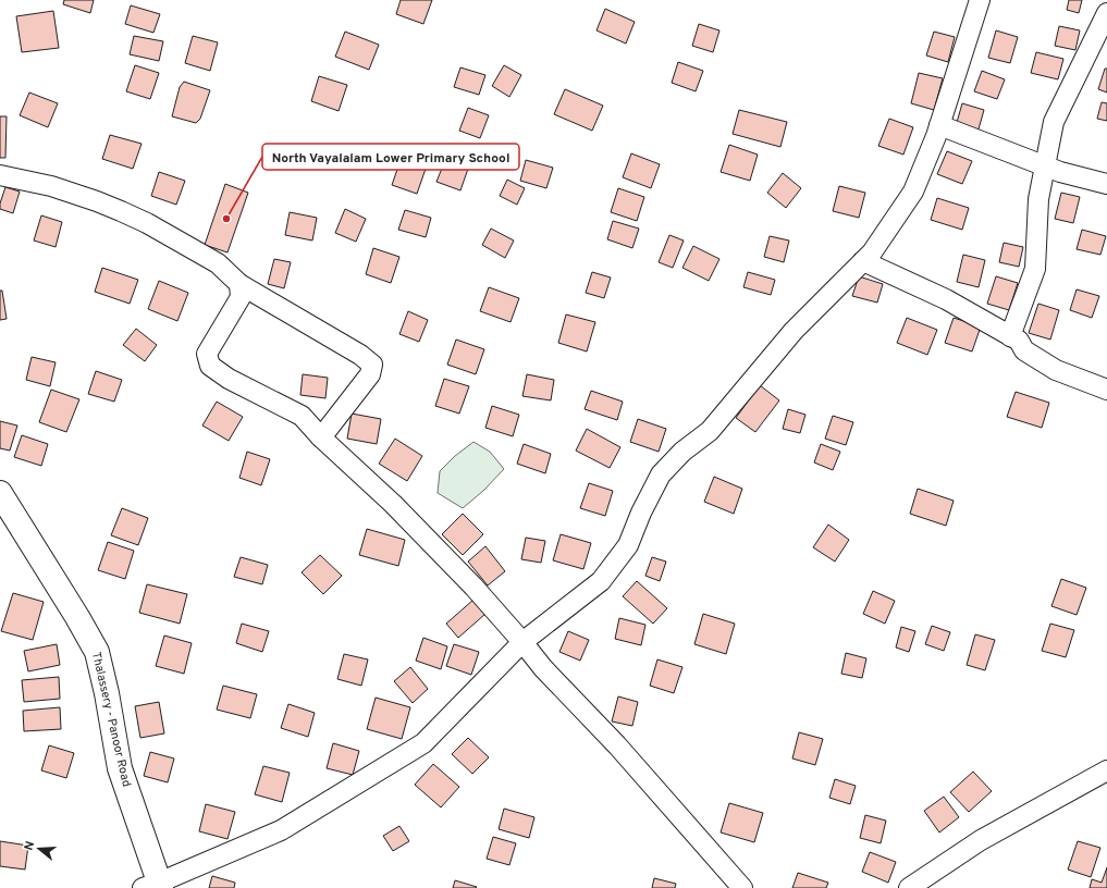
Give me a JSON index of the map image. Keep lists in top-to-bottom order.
{
  "streets": {
    "main road": ["Thalassery - Panoor Road"]
  },
  "places": ["North Vayalalam Lower Primary School"],
  "north": "left"
}
